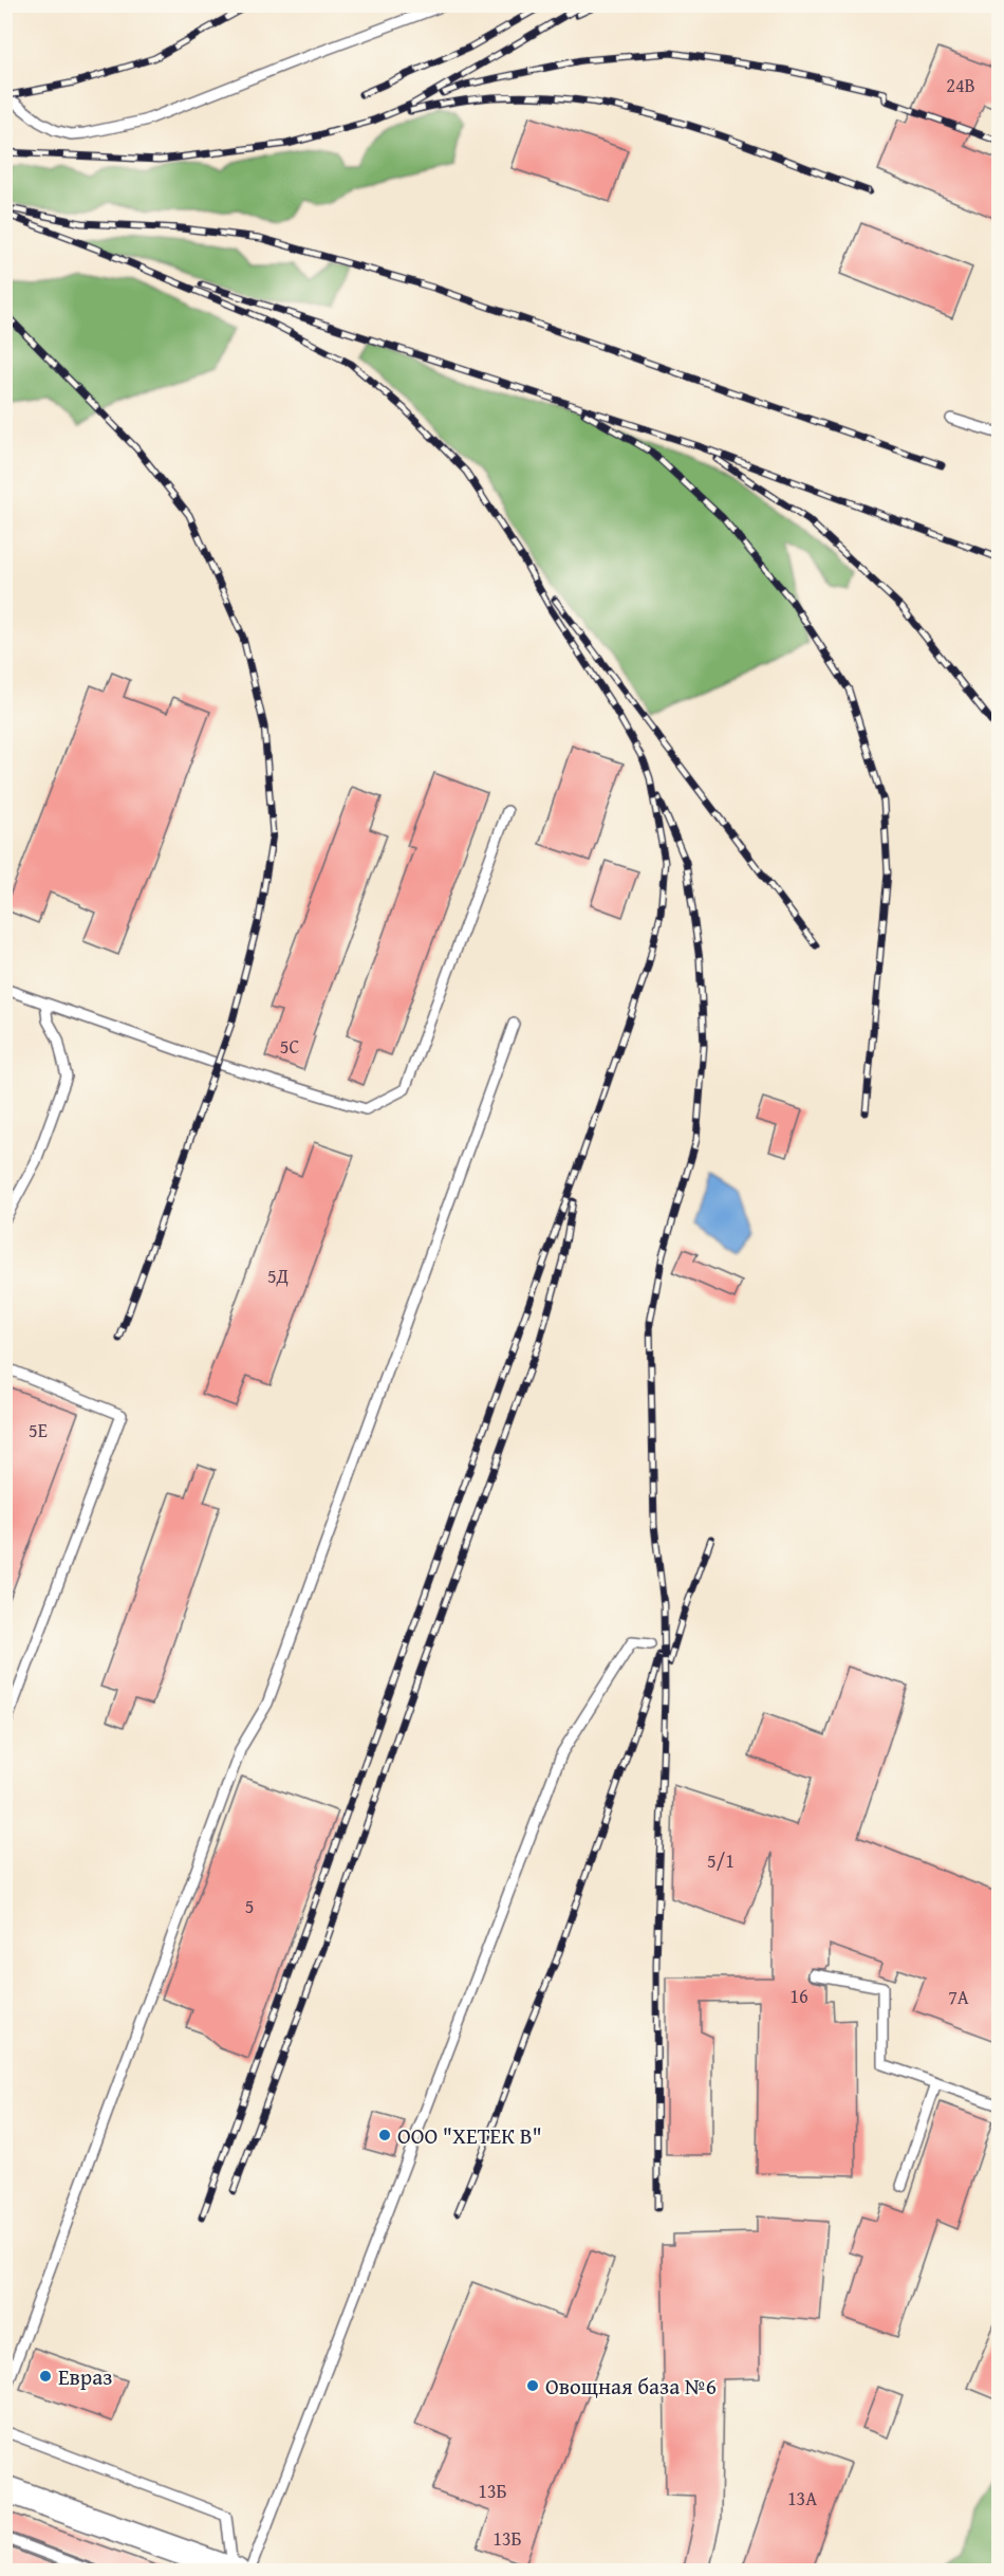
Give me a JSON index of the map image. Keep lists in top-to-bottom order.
{
  "places": ["ООО \"ХЕТЕК В\"", "Евраз", "Овощная база №6"],
  "house_numbers": [
    "24В",
    "5С",
    "5Д",
    "5Е",
    "5/1",
    "5",
    "16",
    "7А",
    "13Б",
    "13А",
    "13Б"
  ]
}
